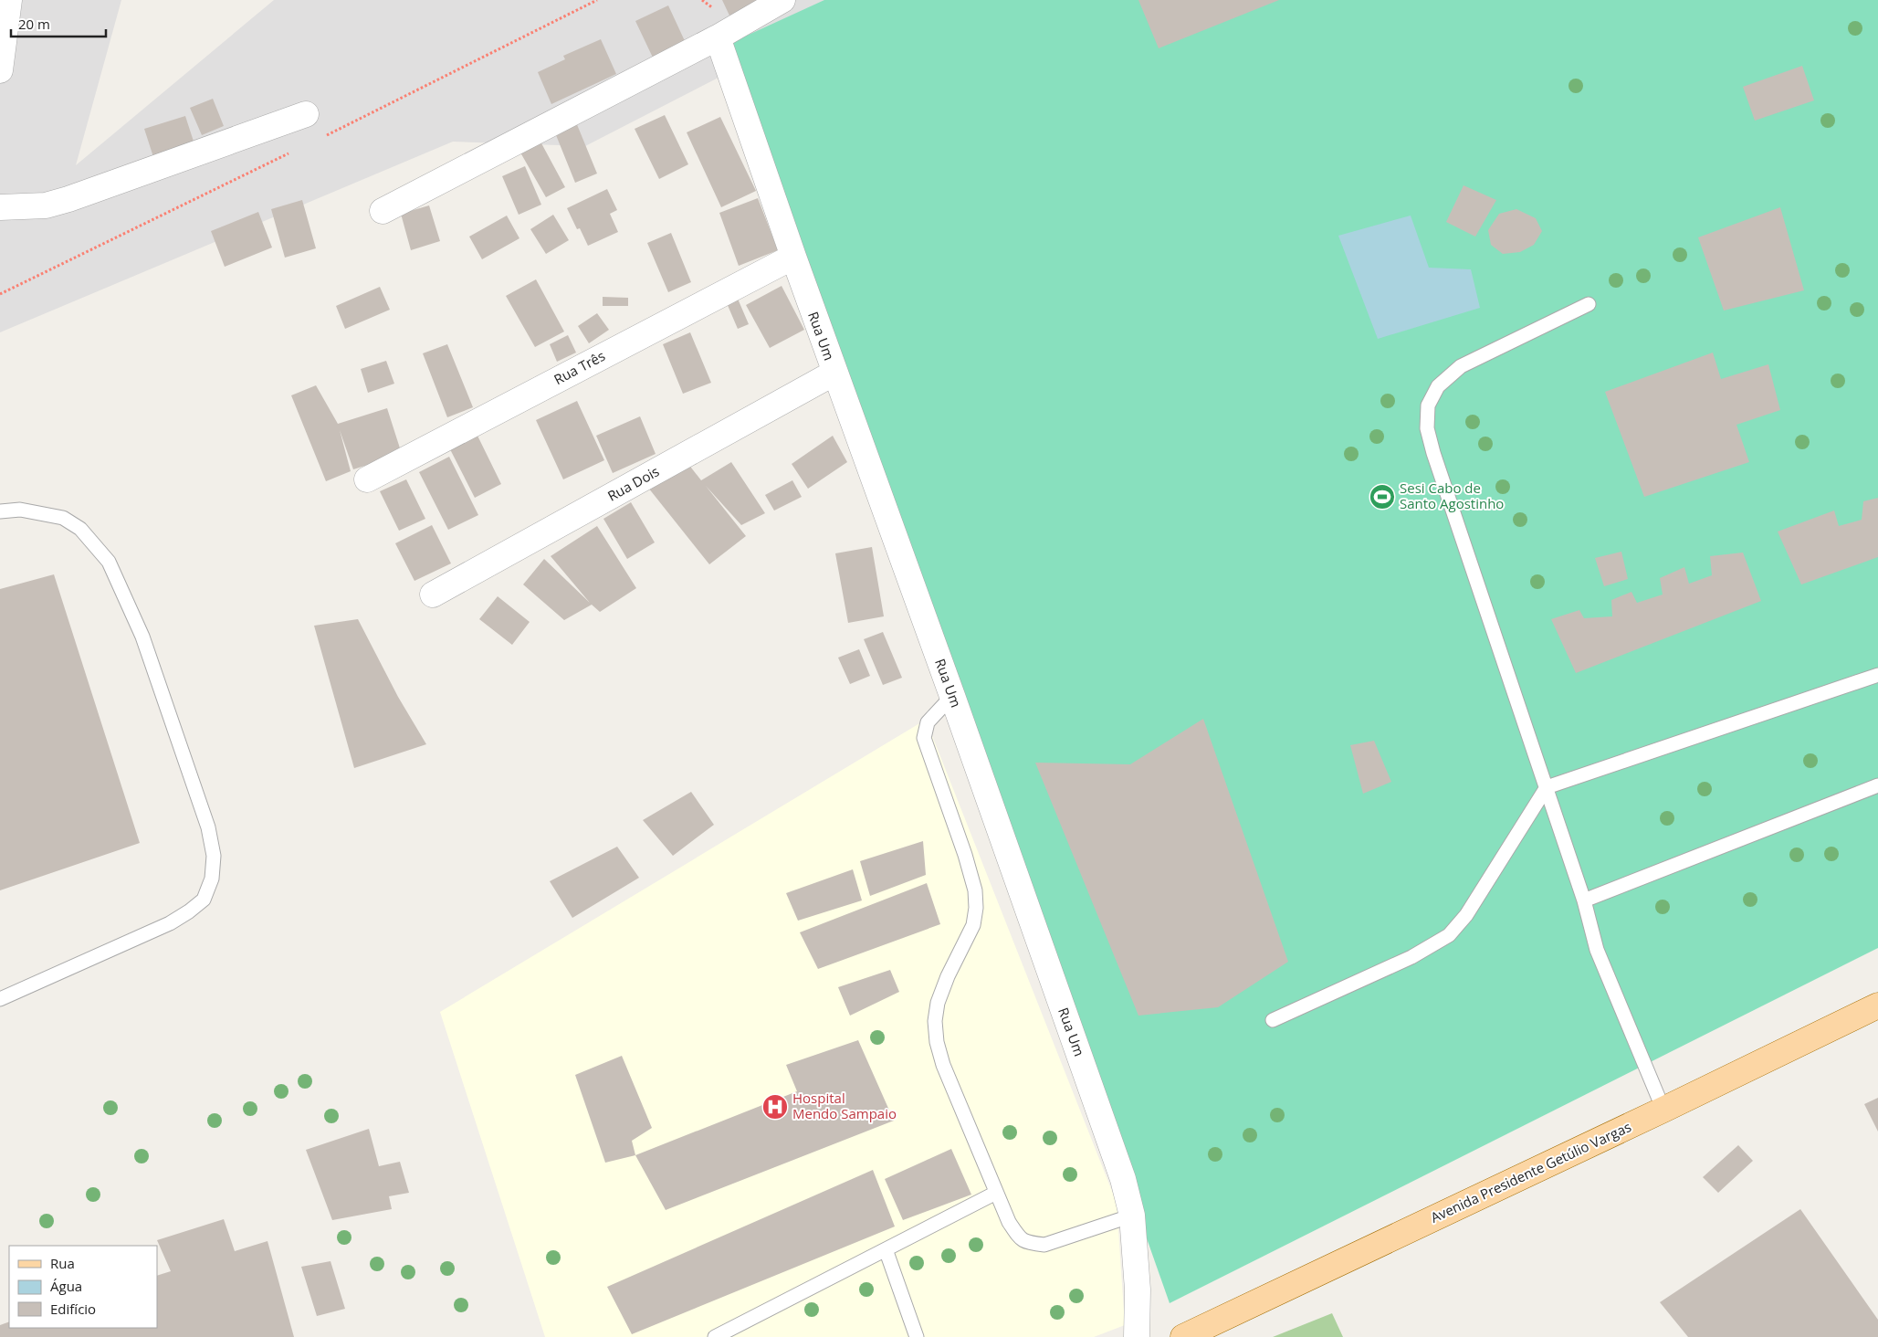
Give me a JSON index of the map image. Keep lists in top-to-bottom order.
{
  "streets": {
    "main road": ["Avenida Presidente Getúlio Vargas"],
    "street": ["Rua Um", "Rua Três", "Rua Dois"]
  },
  "crossings": [
    ["Rua Um", "Rua Três"],
    ["Rua Um", "Rua Dois"]
  ],
  "places": {
    "sports": ["Sesi Cabo de Santo Agostinho"],
    "hospital": ["Hospital Mendo Sampaio"]
  },
  "legend": ["Rua", "Água", "Edifício"],
  "scale_bar": "20 m"
}
